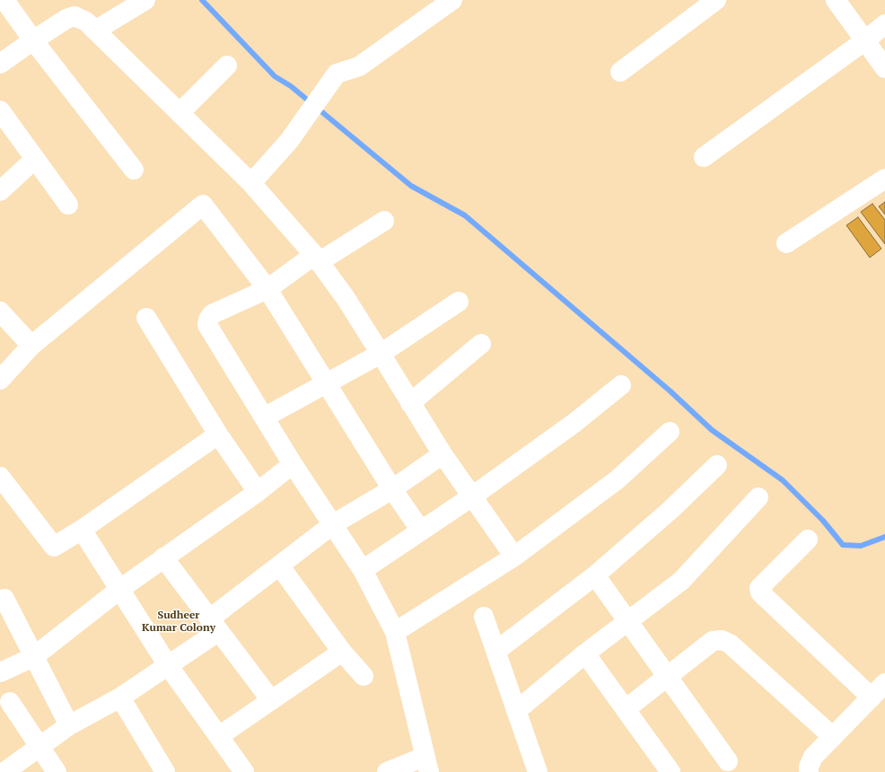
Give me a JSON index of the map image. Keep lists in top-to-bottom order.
{
  "districts": ["Sudheer Kumar Colony"]
}
